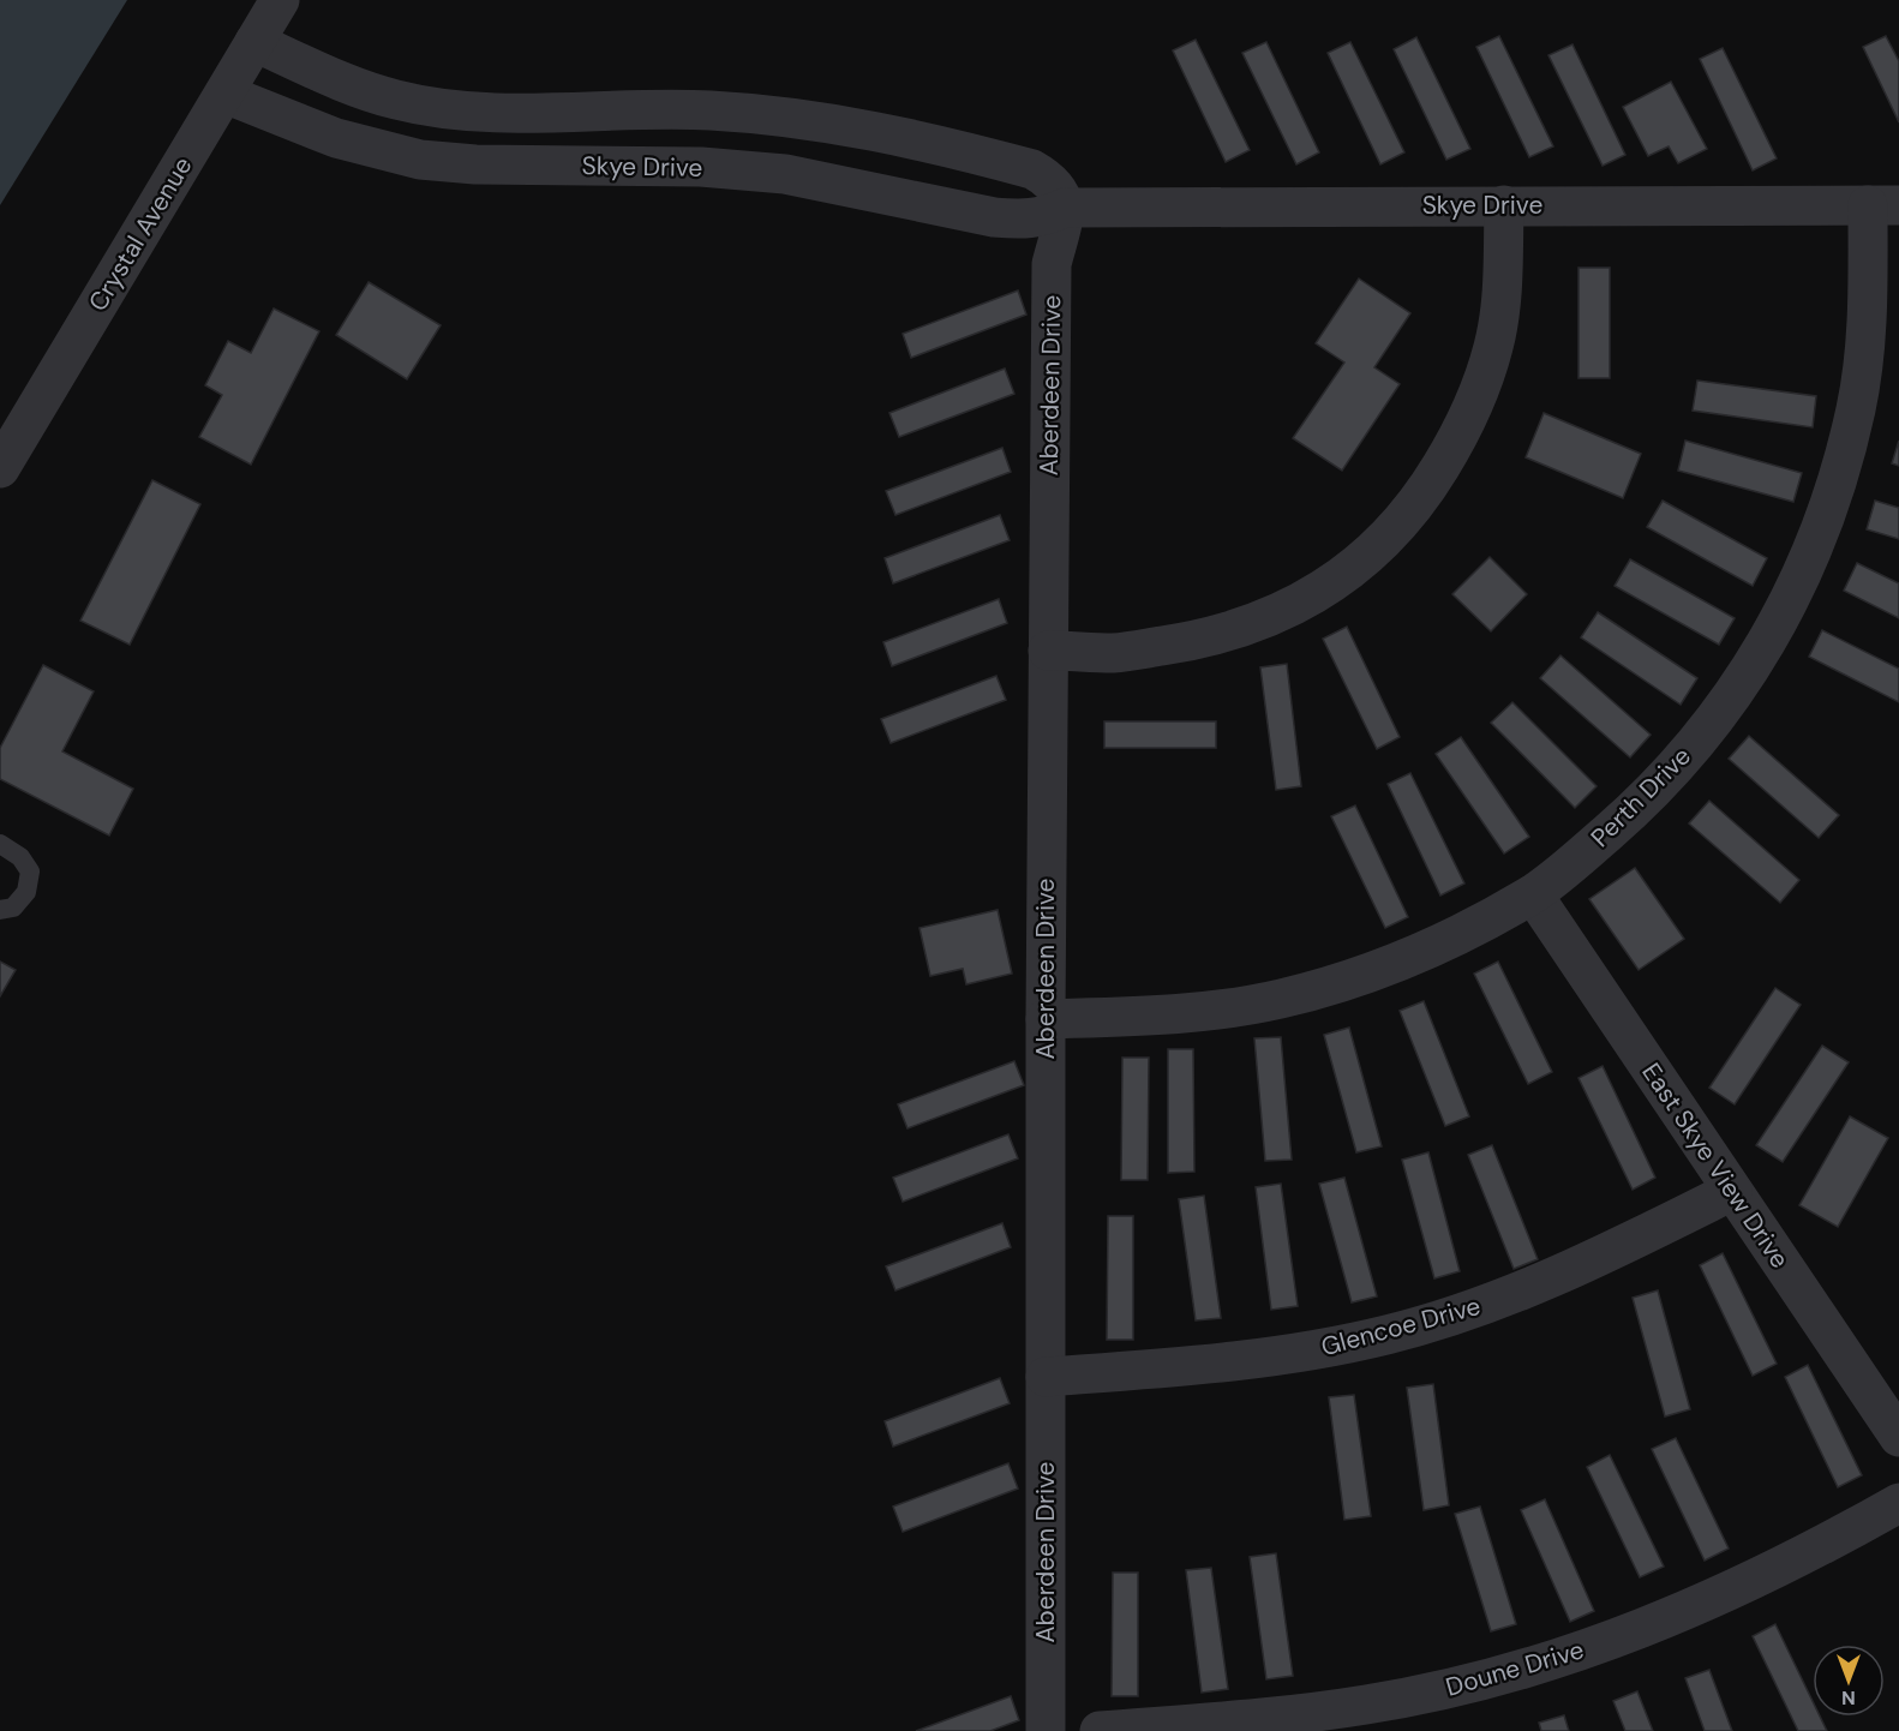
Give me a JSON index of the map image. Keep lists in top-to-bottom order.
{
  "streets": {
    "street": [
      "Skye Drive",
      "Crystal Avenue",
      "Aberdeen Drive",
      "Perth Drive",
      "East Skye View Drive",
      "Glencoe Drive",
      "Doune Drive"
    ]
  },
  "crossings": [
    ["Skye Drive", "Crystal Avenue"],
    ["Skye Drive", "Aberdeen Drive"],
    ["Skye Drive", "Perth Drive"],
    ["Aberdeen Drive", "Perth Drive"],
    ["Aberdeen Drive", "Glencoe Drive"],
    ["Perth Drive", "East Skye View Drive"],
    ["East Skye View Drive", "Glencoe Drive"]
  ],
  "north": "bottom"
}
